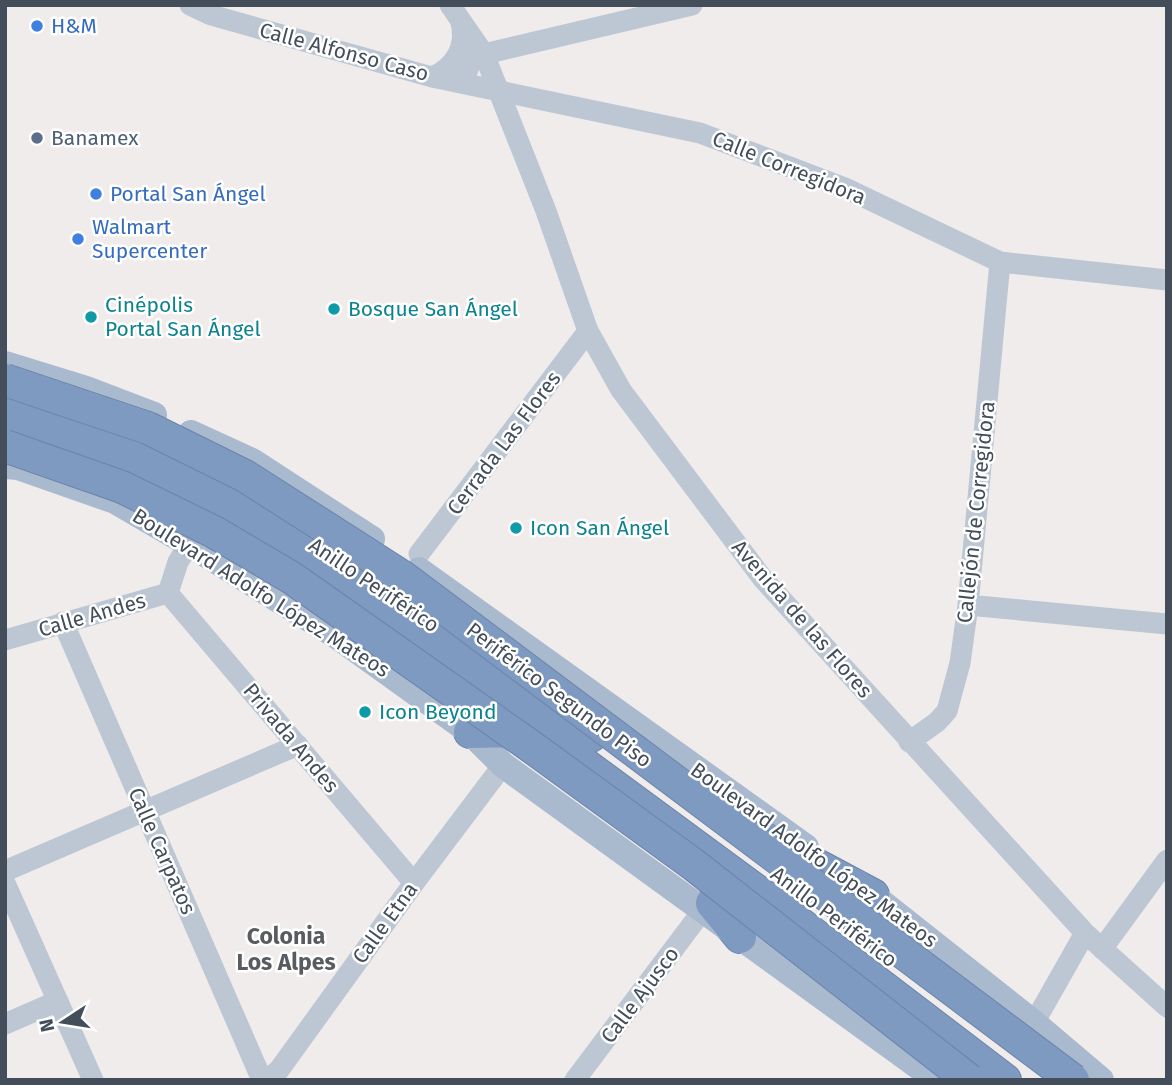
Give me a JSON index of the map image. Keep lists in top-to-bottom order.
{
  "streets": {
    "highway": ["Anillo Periférico", "Periférico Segundo Piso"],
    "main road": ["Boulevard Adolfo López Mateos"],
    "street": [
      "Calle Alfonso Caso",
      "Calle Corregidora",
      "Cerrada Las Flores",
      "Callejón de Corregidora",
      "Calle Andes",
      "Avenida de las Flores",
      "Privada Andes",
      "Calle Carpatos",
      "Calle Etna",
      "Calle Ajusco"
    ]
  },
  "crossings": [
    ["Calle Alfonso Caso", "Calle Corregidora"],
    ["Calle Alfonso Caso", "Avenida de las Flores"],
    ["Calle Corregidora", "Callejón de Corregidora"],
    ["Calle Corregidora", "Avenida de las Flores"],
    ["Cerrada Las Flores", "Avenida de las Flores"],
    ["Callejón de Corregidora", "Avenida de las Flores"],
    ["Boulevard Adolfo López Mateos", "Calle Andes"],
    ["Boulevard Adolfo López Mateos", "Calle Etna"],
    ["Boulevard Adolfo López Mateos", "Calle Ajusco"],
    ["Calle Andes", "Privada Andes"],
    ["Calle Andes", "Calle Carpatos"],
    ["Privada Andes", "Calle Etna"],
    ["Calle Carpatos", "Calle Etna"]
  ],
  "districts": ["Colonia Los Alpes"],
  "places": [
    "H&M",
    "Banamex",
    "Portal San Ángel",
    "Walmart Supercenter",
    "Bosque San Ángel",
    "Cinépolis Portal San Ángel",
    "Icon San Ángel",
    "Icon Beyond"
  ],
  "north": "left"
}
